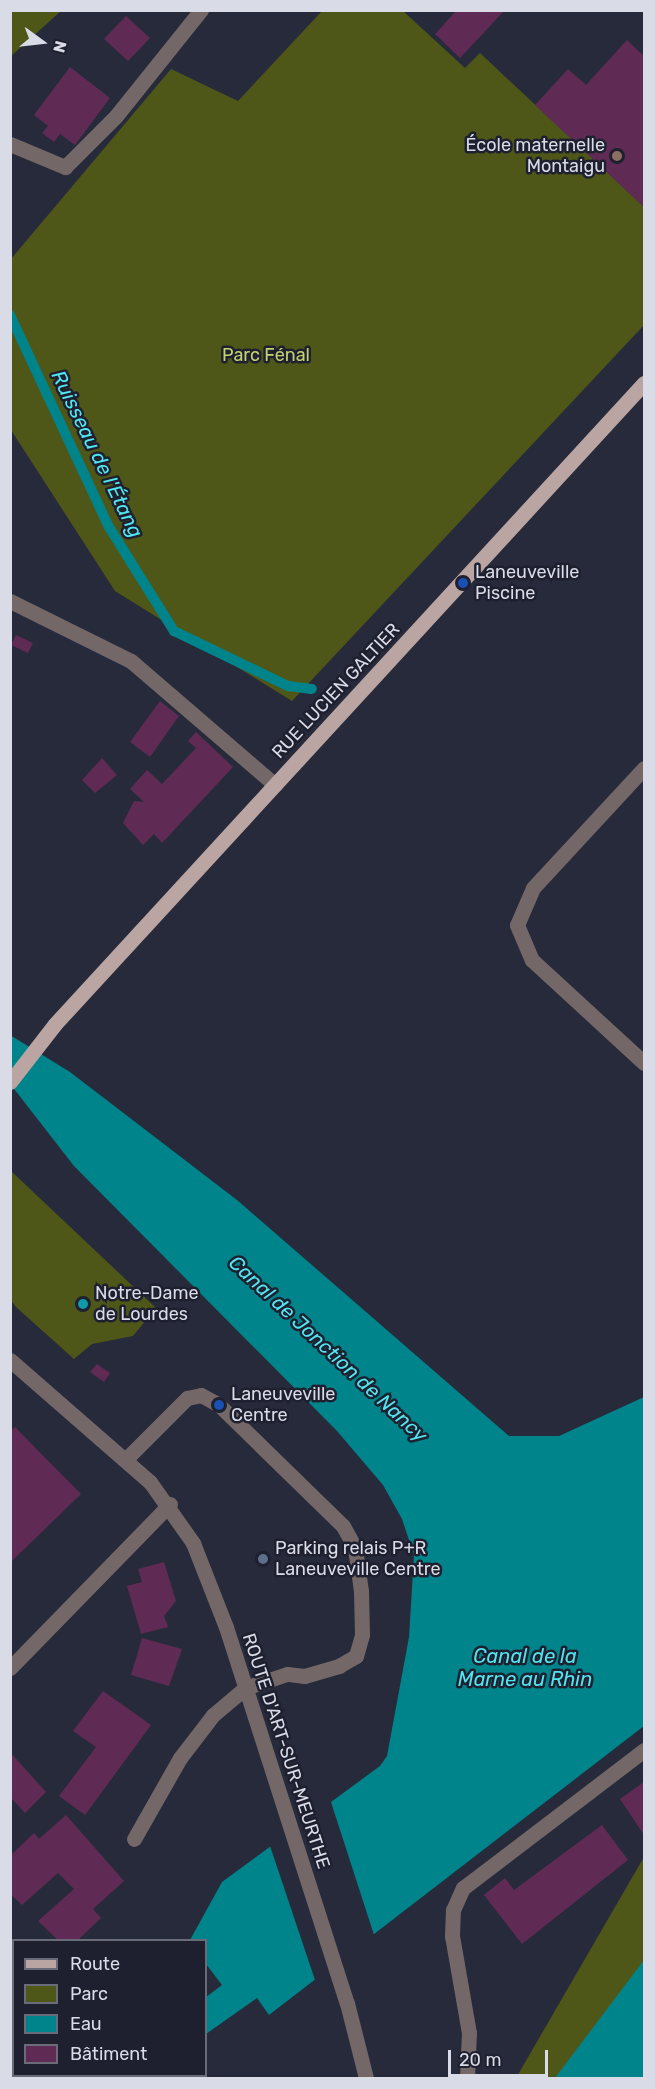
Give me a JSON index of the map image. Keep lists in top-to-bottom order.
{
  "streets": {
    "main road": ["RUE LUCIEN GALTIER"],
    "street": ["ROUTE D'ART-SUR-MEURTHE"]
  },
  "water": ["Ruisseau de l'Étang", "Canal de Jonction de Nancy", "Canal de la Marne au Rhin"],
  "parks": ["Parc Fénal"],
  "places": [
    "École maternelle Montaigu",
    "Laneuveville Piscine",
    "Notre-Dame de Lourdes",
    "Laneuveville Centre",
    "Parking relais P+R Laneuveville Centre"
  ],
  "legend": [
    "Route",
    "Parc",
    "Eau",
    "Bâtiment"
  ],
  "scale_bar": "20 m",
  "north": "right"
}
